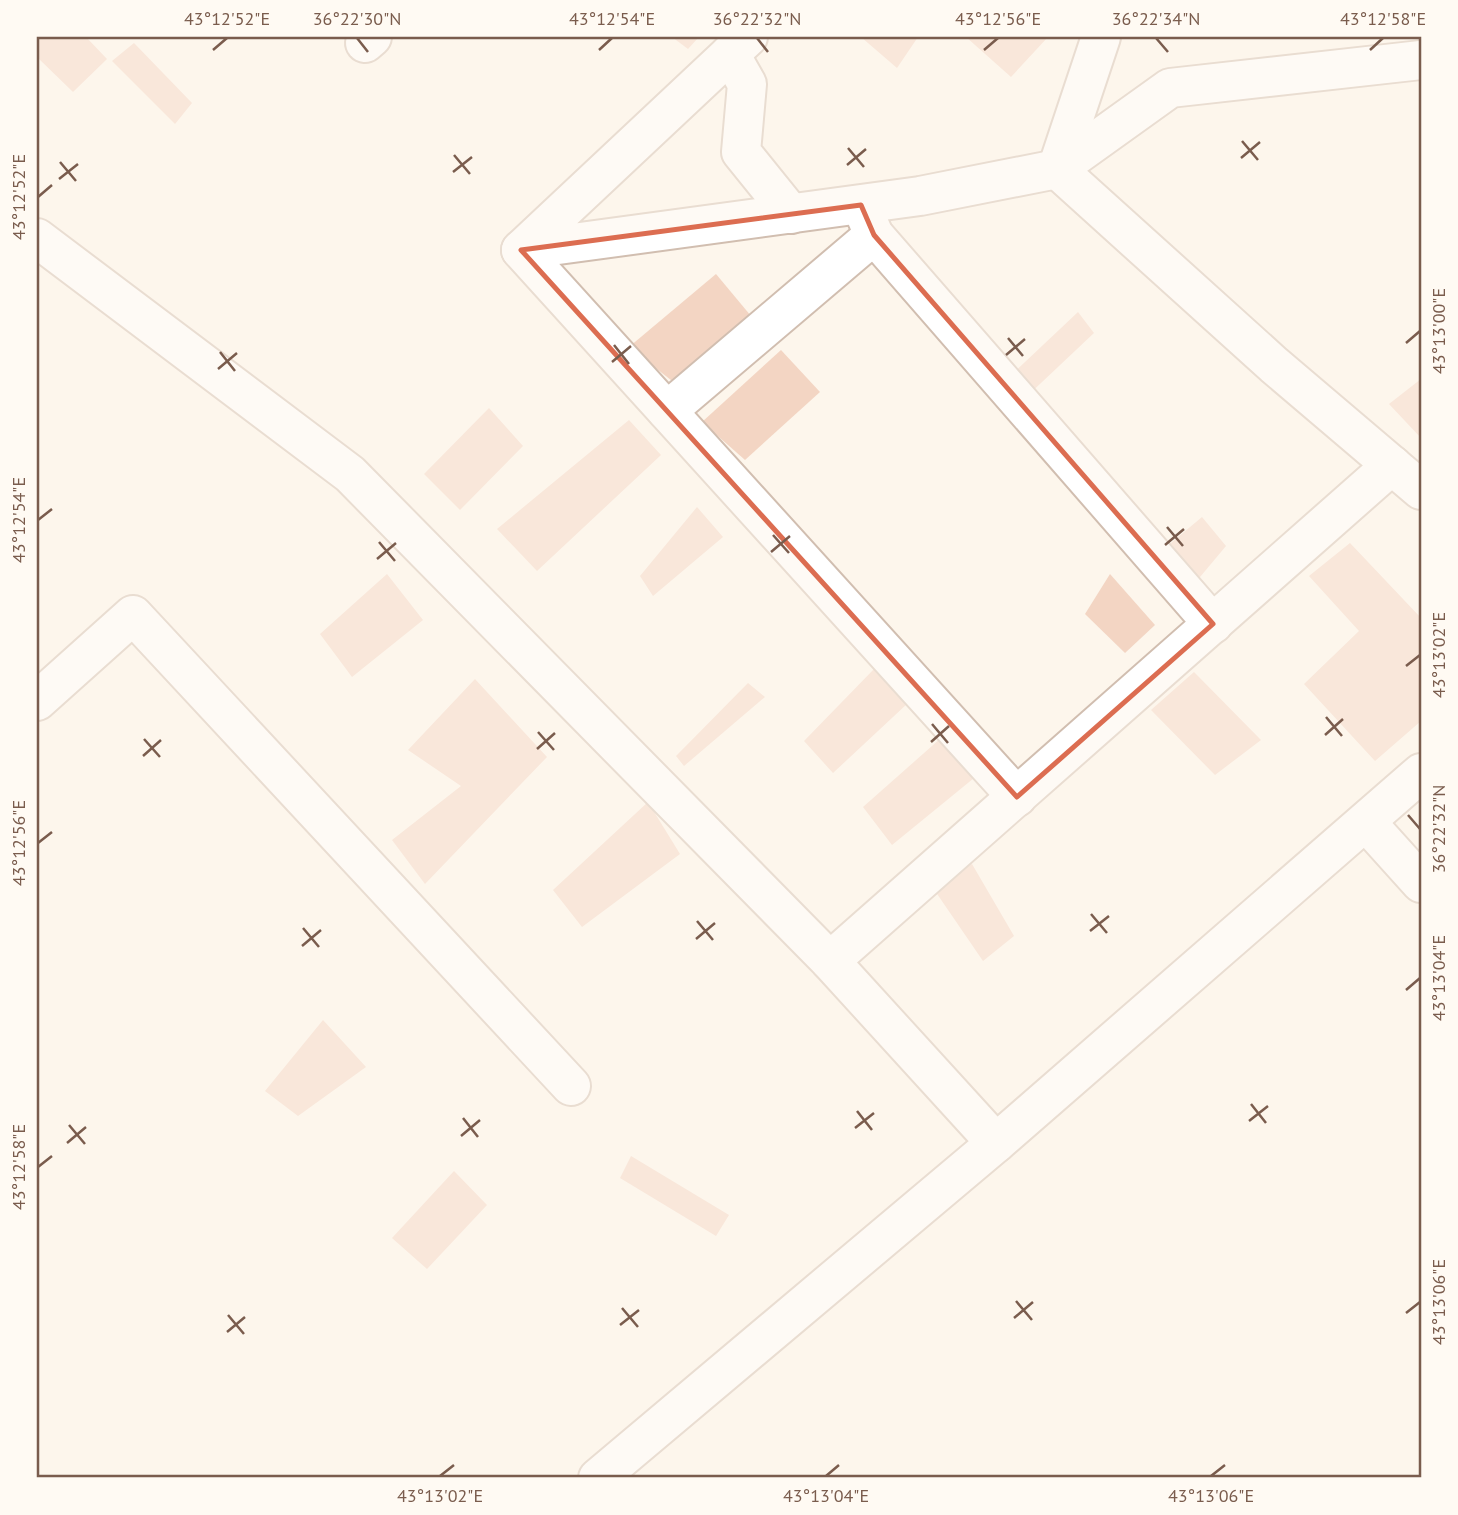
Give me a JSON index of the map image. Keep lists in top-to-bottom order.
{
  "coordinates": [
    "43°12'52\"E",
    "36°22'30\"N",
    "43°12'54\"E",
    "36°22'32\"N",
    "43°12'56\"E",
    "36°22'34\"N",
    "43°12'58\"E",
    "43°13'00\"E",
    "43°13'02\"E",
    "43°13'04\"E",
    "43°13'06\"E"
  ]
}
